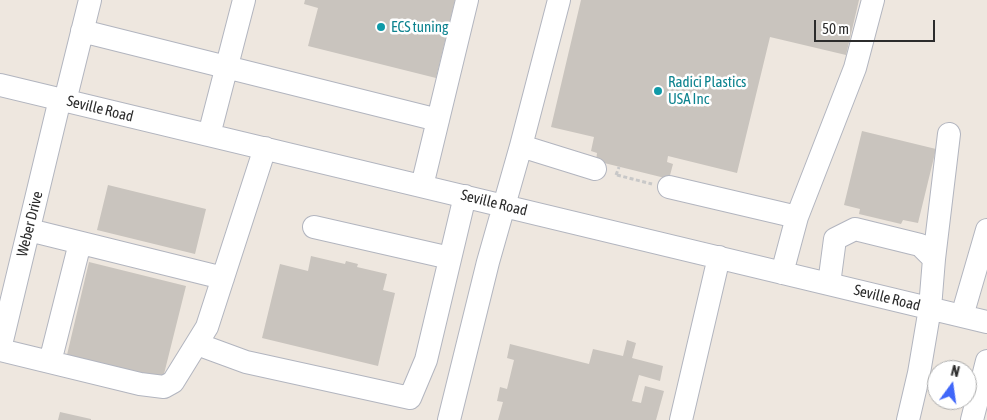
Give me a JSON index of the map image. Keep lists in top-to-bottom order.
{
  "streets": {
    "street": ["Seville Road", "Weber Drive"]
  },
  "crossings": [
    ["Seville Road", "Weber Drive"]
  ],
  "places": ["ECS tuning", "Radici Plastics USA Inc"],
  "scale_bar": "50 m",
  "north": "top"
}
